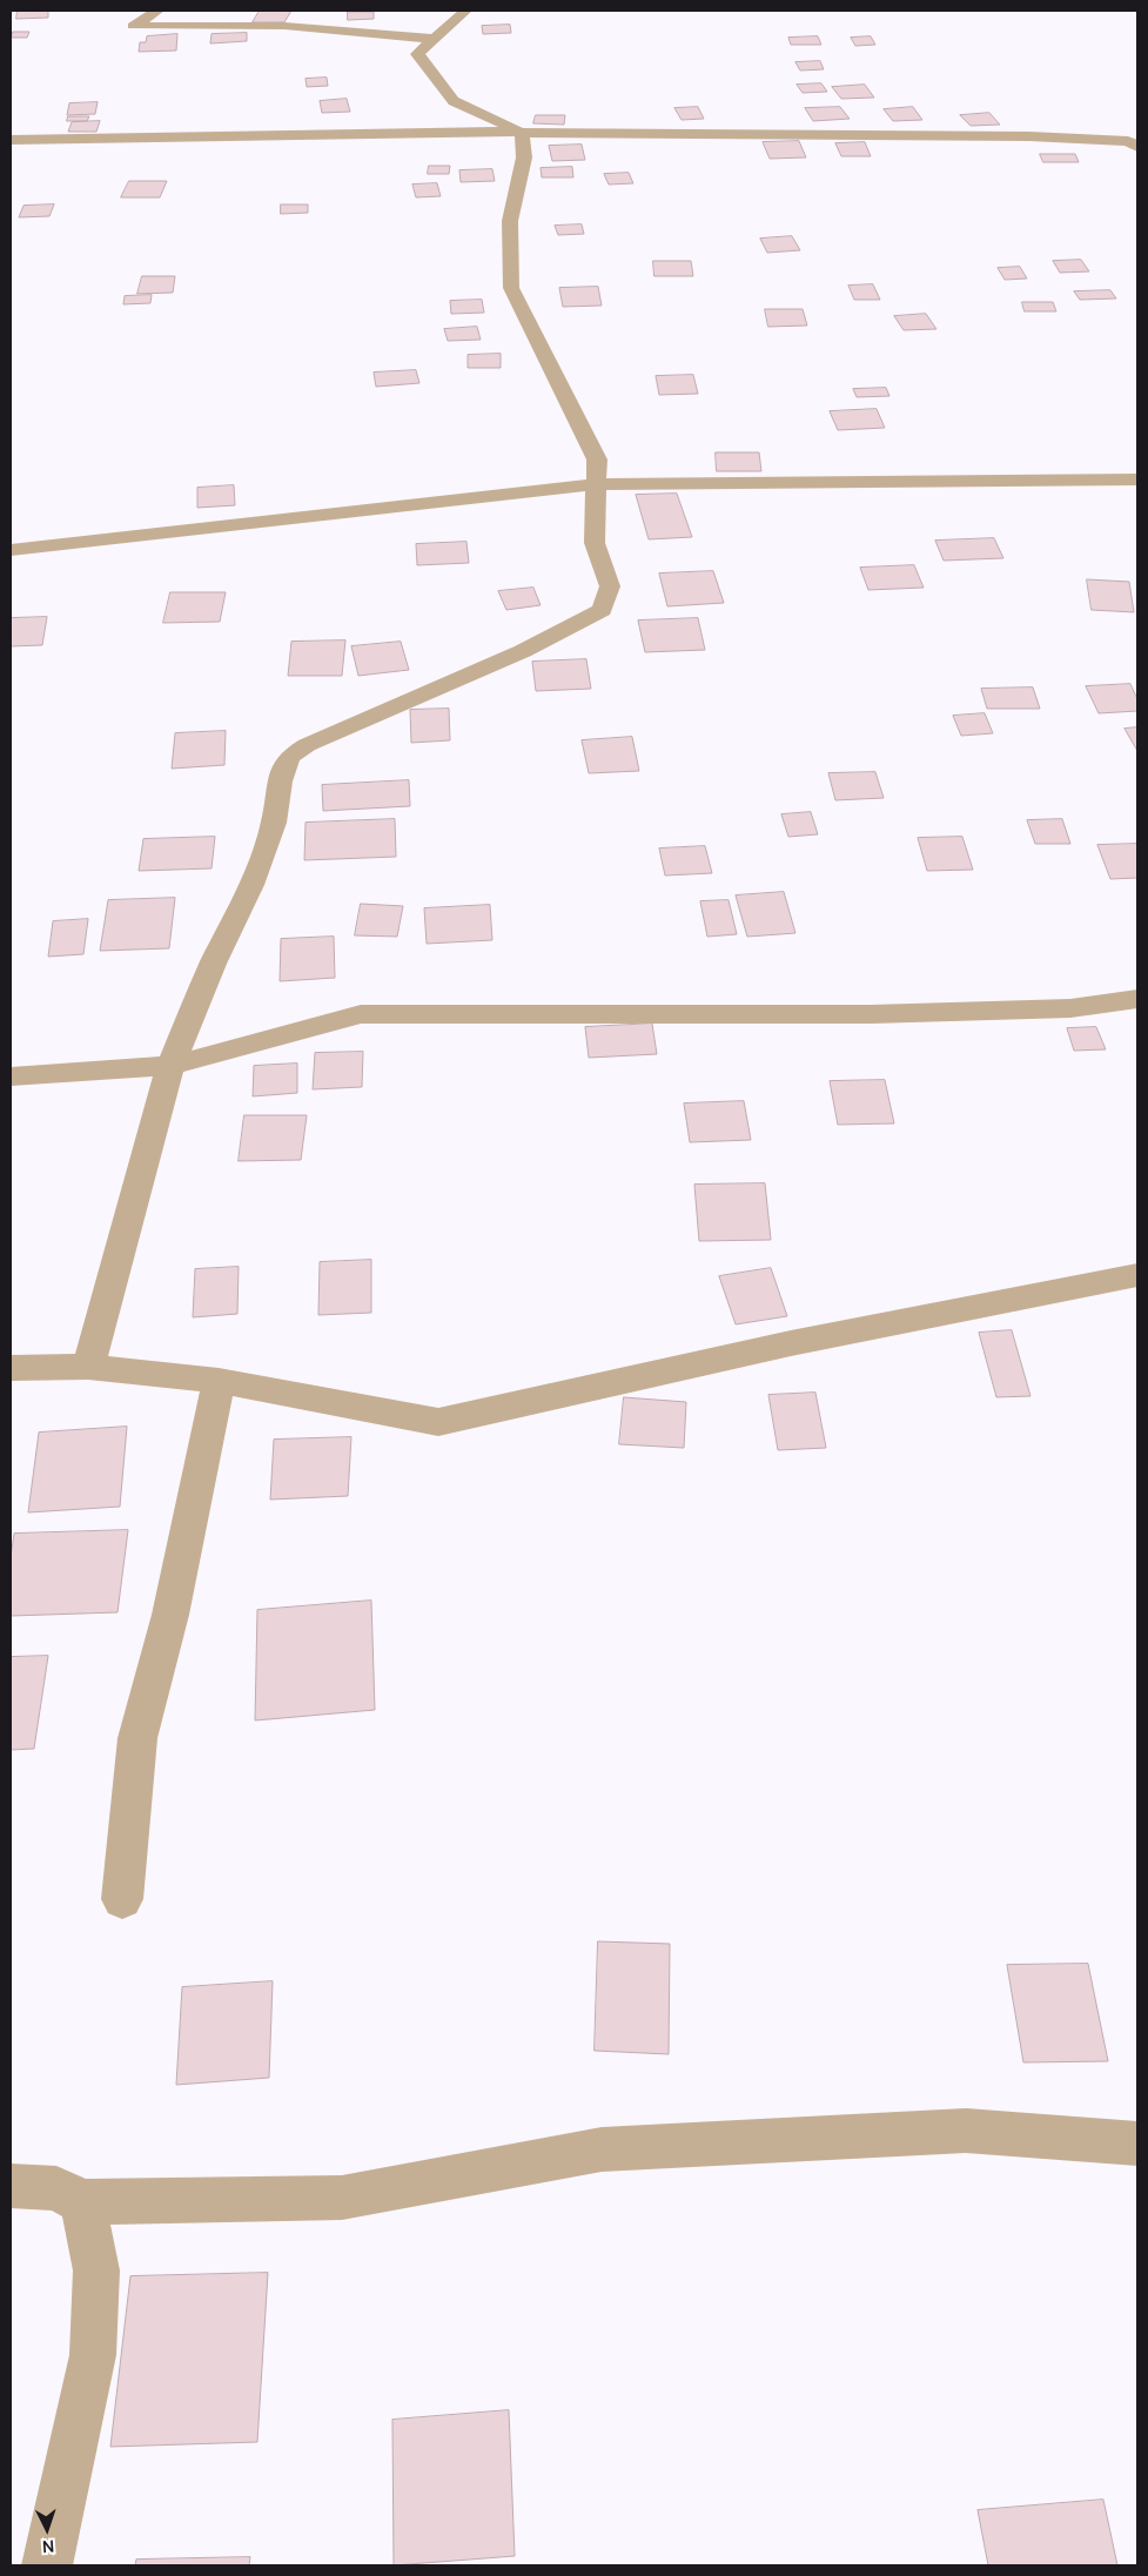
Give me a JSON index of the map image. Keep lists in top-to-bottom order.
{
  "north": "bottom"
}
